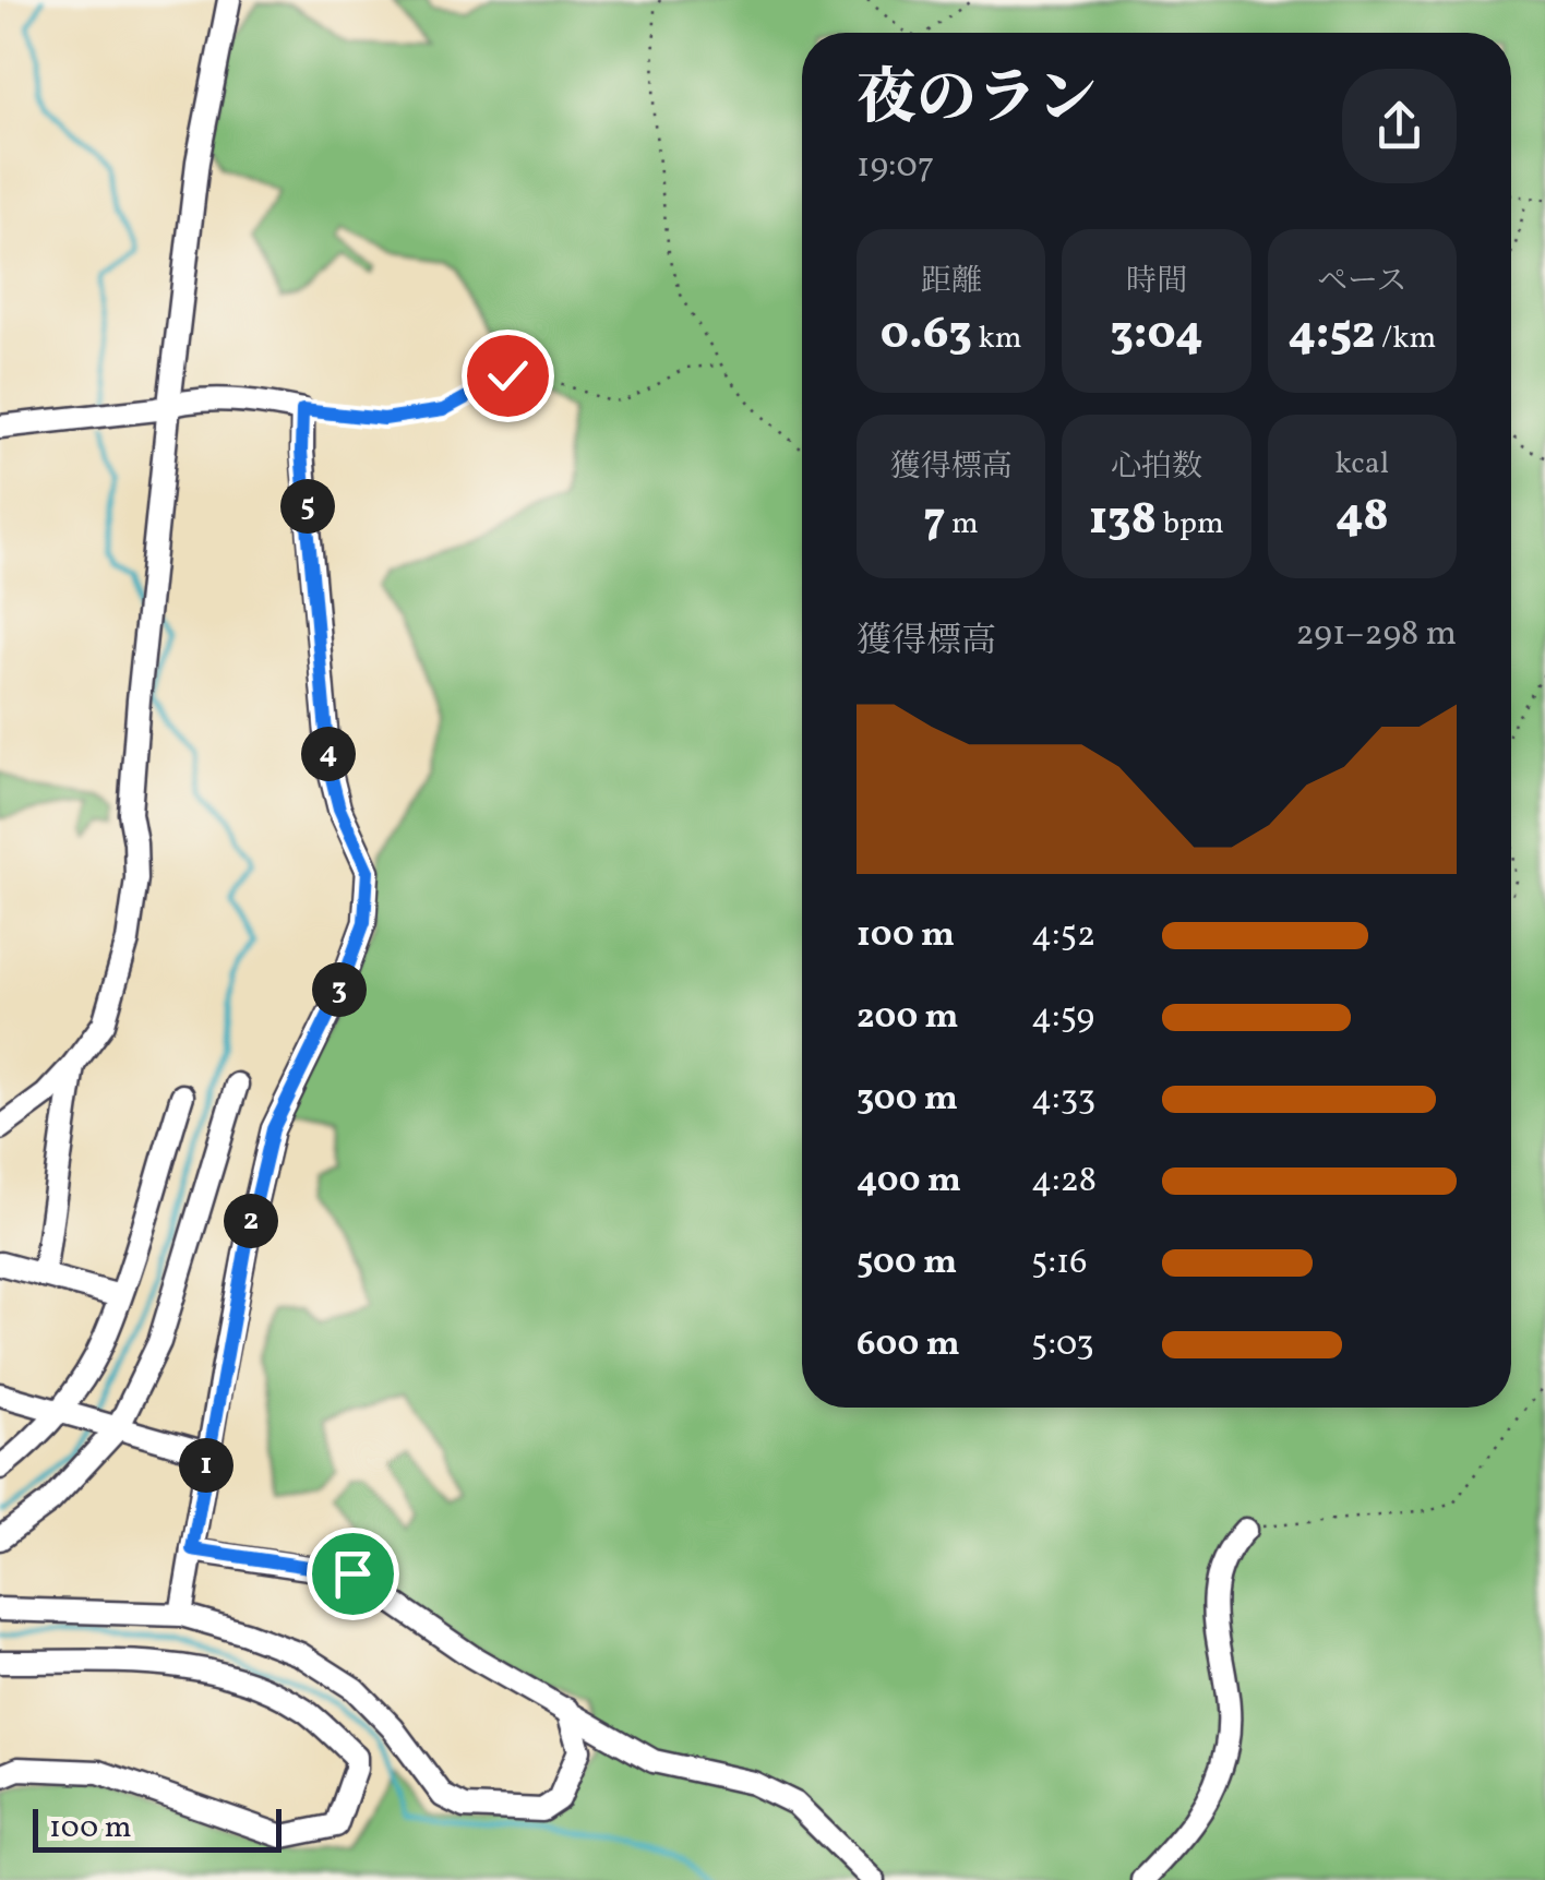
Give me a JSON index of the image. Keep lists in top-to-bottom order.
{
  "scale_bar": "100 m",
  "page": {
    "heading": ["夜のラン", "19:07"],
    "stats": [
      ["距離", "0.63 km"],
      ["時間", "3:04"],
      ["ペース", "4:52 /km"],
      ["獲得標高", "7 m"],
      ["心拍数", "138 bpm"],
      ["kcal", "48"]
    ],
    "pins": [
      "5",
      "4",
      "3",
      "2",
      "1"
    ],
    "chart": ["獲得標高", "291–298 m"],
    "list": [
      {
        "name": "100 m",
        "note": "4:52"
      },
      {
        "name": "200 m",
        "note": "4:59"
      },
      {
        "name": "300 m",
        "note": "4:33"
      },
      {
        "name": "400 m",
        "note": "4:28"
      },
      {
        "name": "500 m",
        "note": "5:16"
      },
      {
        "name": "600 m",
        "note": "5:03"
      }
    ],
    "scale": "100 m"
  }
}
